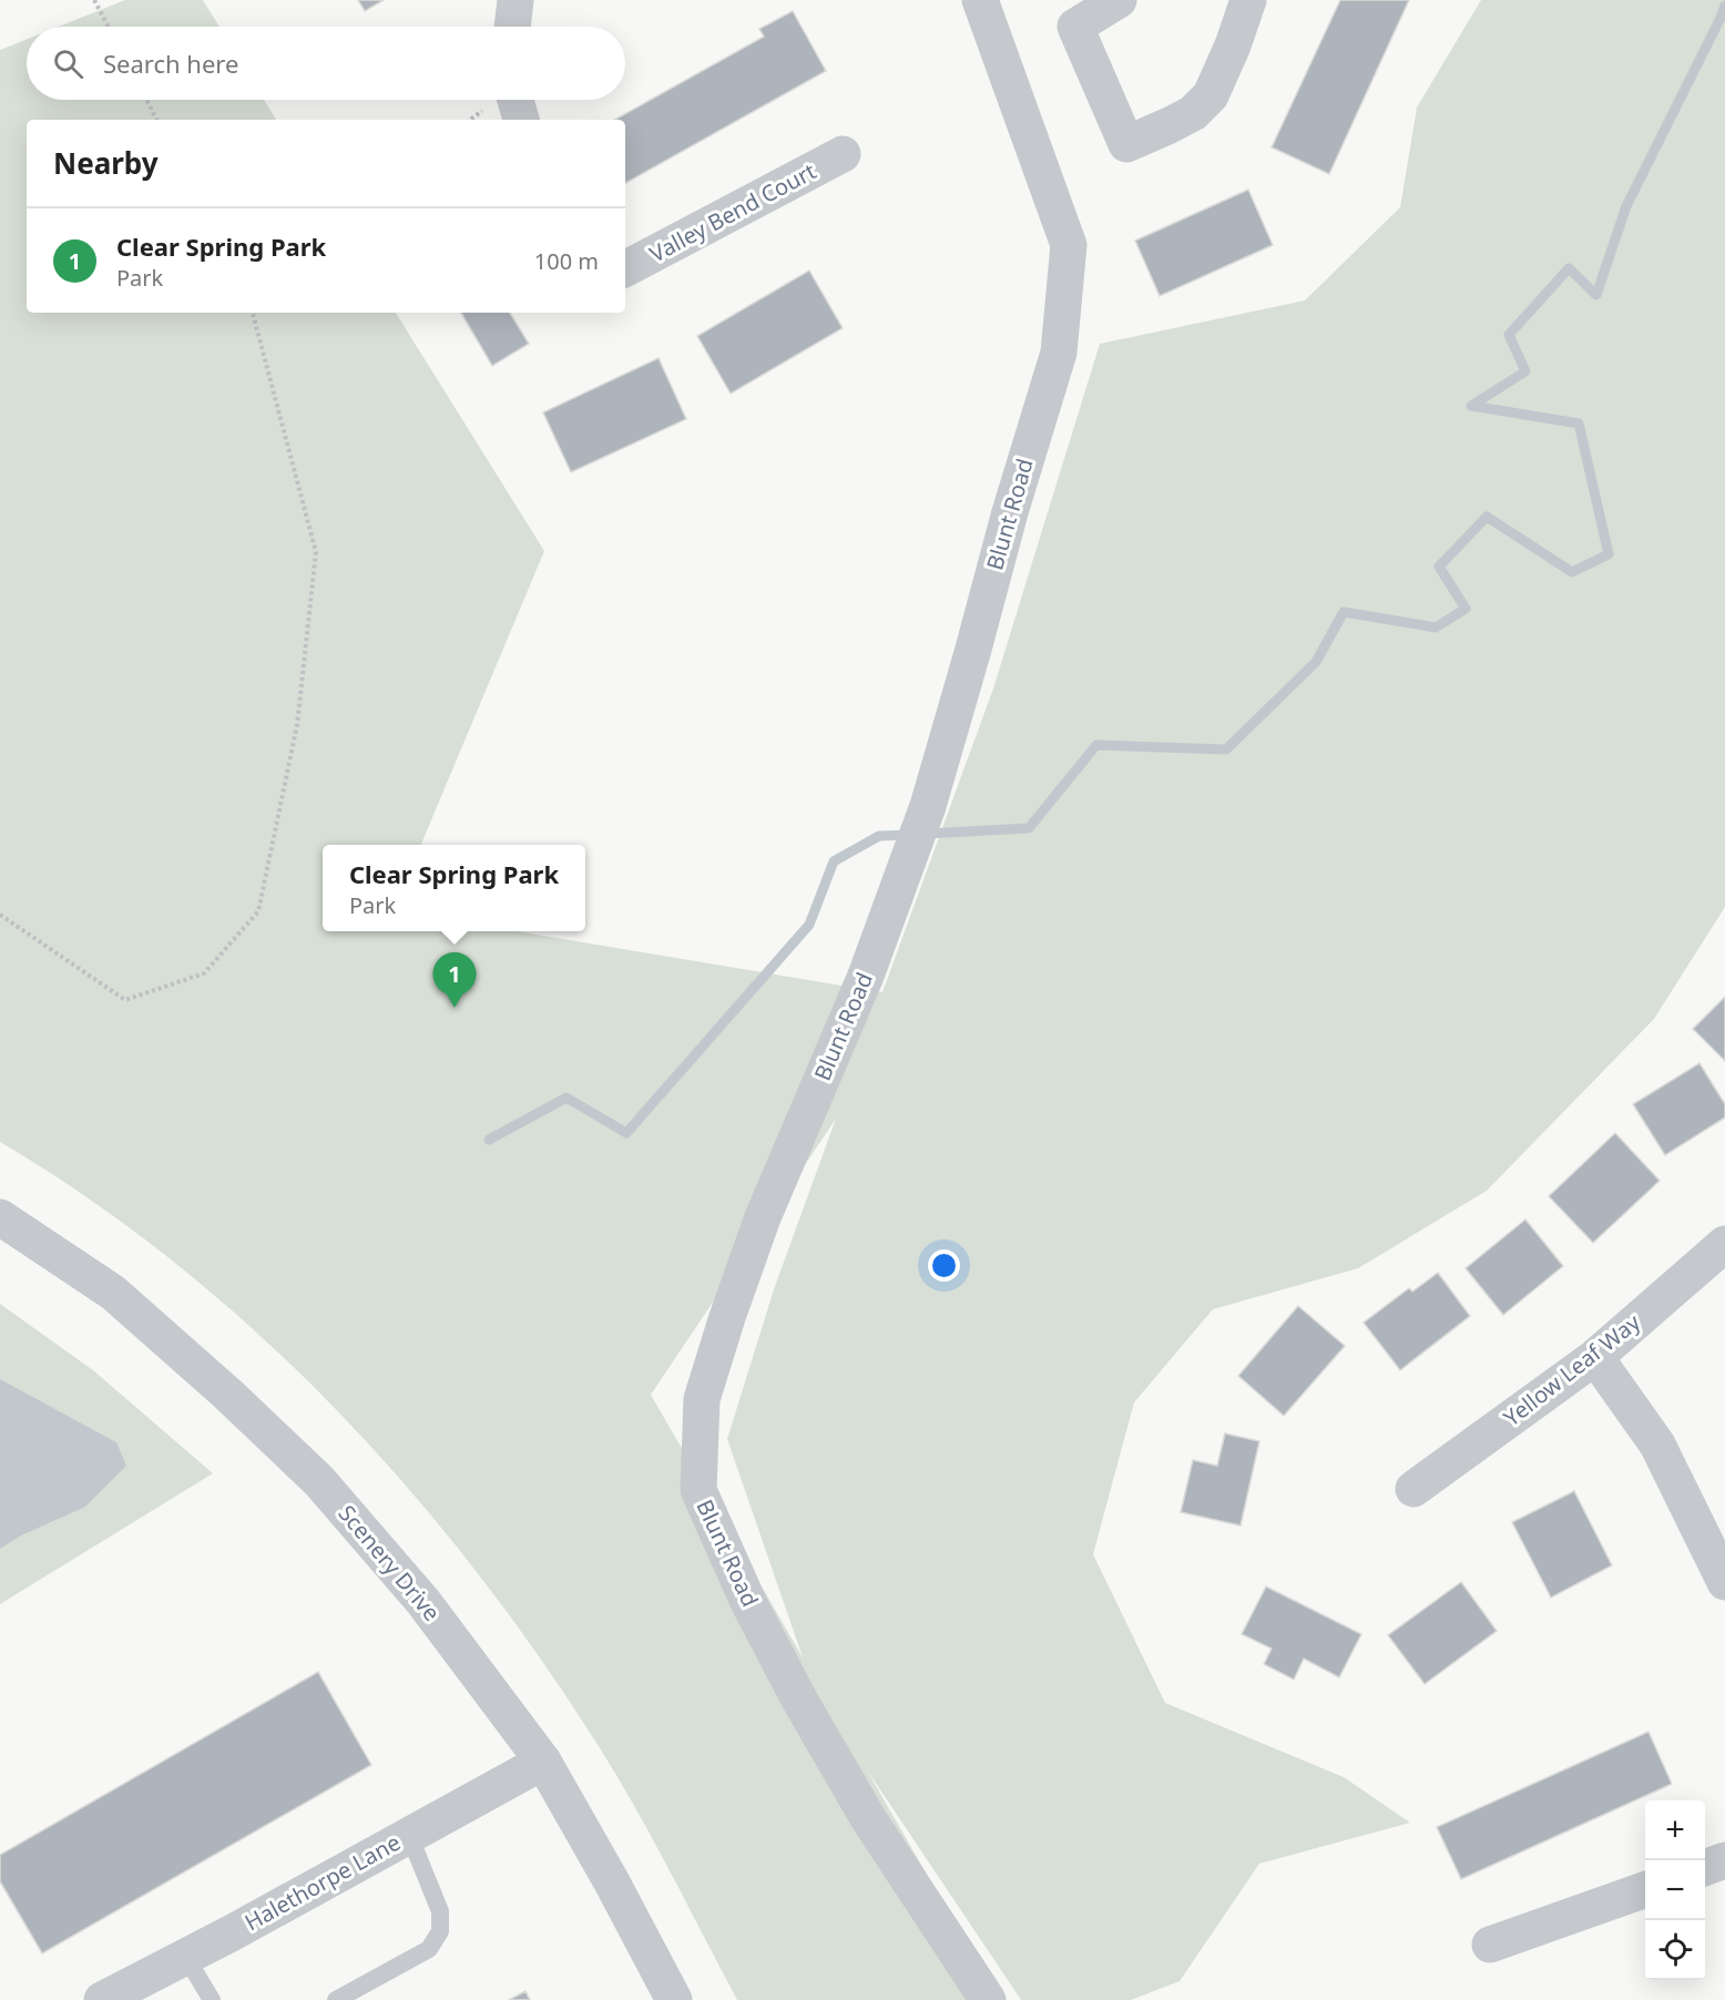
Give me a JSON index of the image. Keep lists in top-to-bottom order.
{
  "streets": {
    "street": [
      "Valley Bend Court",
      "Blunt Road",
      "Yellow Leaf Way",
      "Scenery Drive",
      "Halethorpe Lane"
    ]
  },
  "crossings": [
    ["Scenery Drive", "Halethorpe Lane"]
  ],
  "page": {
    "search": "Search here",
    "heading": "Nearby",
    "list": [
      {
        "mark": "1",
        "name": "Clear Spring Park",
        "note": "Park",
        "value": "100 m"
      }
    ],
    "popup": ["Clear Spring Park", "Park"],
    "pins": "1",
    "map_buttons": ["+", "−"]
  }
}
